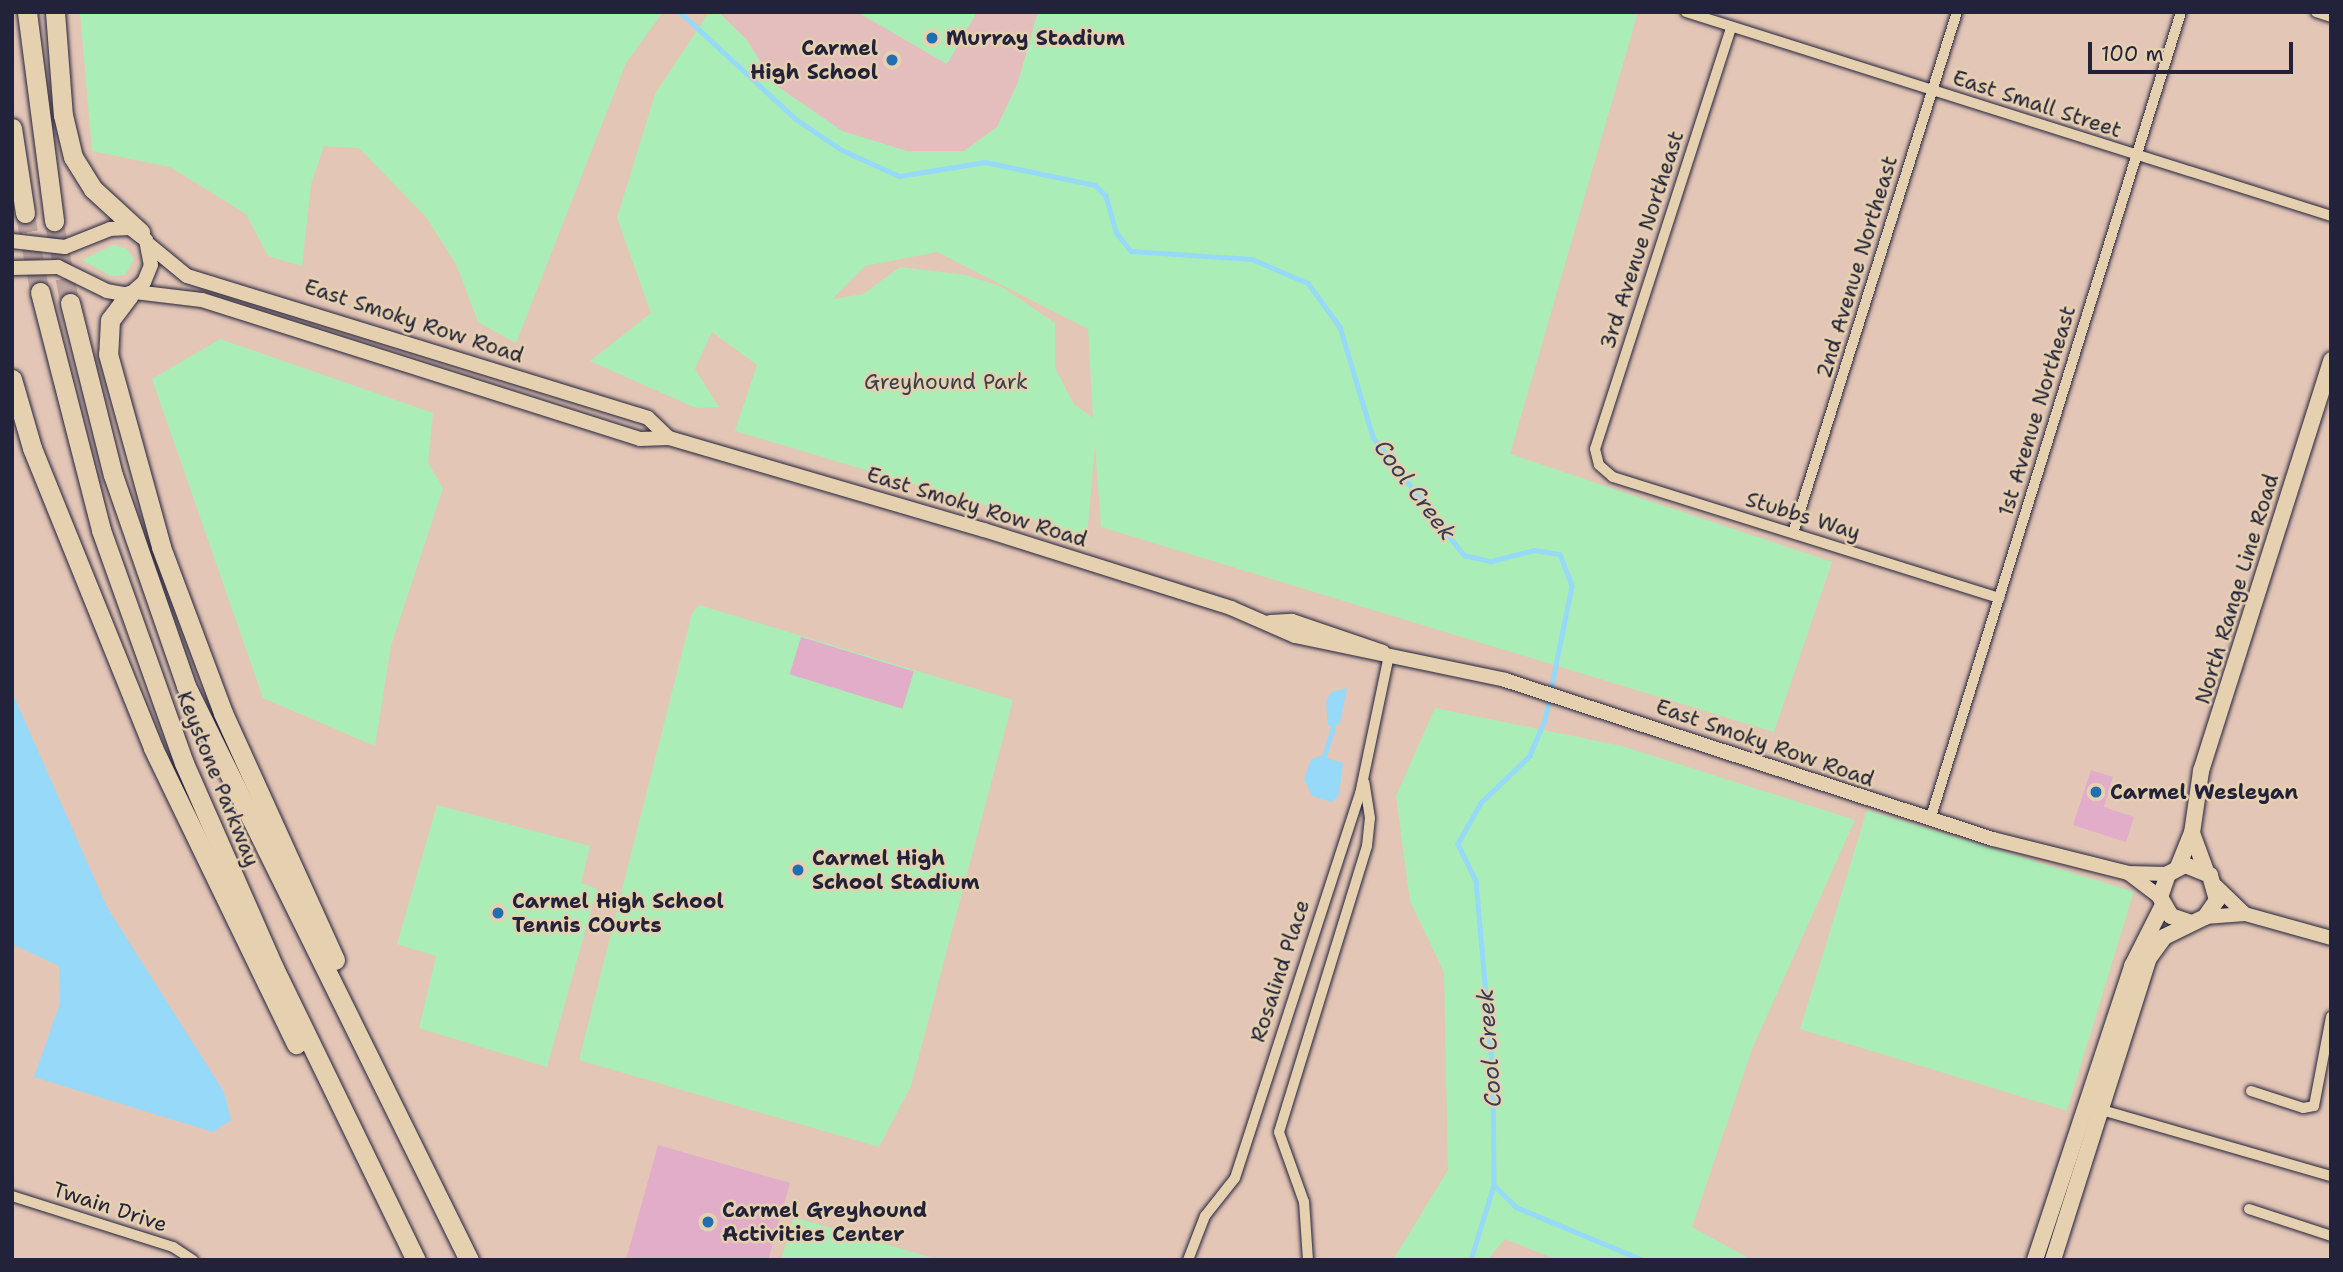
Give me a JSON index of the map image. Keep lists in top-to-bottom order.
{
  "streets": {
    "highway": ["Keystone Parkway"],
    "main road": ["North Range Line Road"],
    "street": [
      "East Small Street",
      "3rd Avenue Northeast",
      "2nd Avenue Northeast",
      "East Smoky Row Road",
      "1st Avenue Northeast",
      "Stubbs Way",
      "Rosalind Place",
      "Twain Drive"
    ]
  },
  "crossings": [
    ["East Small Street", "3rd Avenue Northeast"],
    ["East Small Street", "2nd Avenue Northeast"],
    ["East Small Street", "1st Avenue Northeast"],
    ["3rd Avenue Northeast", "Stubbs Way"],
    ["2nd Avenue Northeast", "Stubbs Way"],
    ["East Smoky Row Road", "1st Avenue Northeast"],
    ["East Smoky Row Road", "North Range Line Road"],
    ["East Smoky Row Road", "Rosalind Place"],
    ["1st Avenue Northeast", "Stubbs Way"]
  ],
  "water": ["Cool Creek"],
  "parks": ["Greyhound Park"],
  "places": [
    "Murray Stadium",
    "Carmel High School",
    "Carmel Wesleyan",
    "Carmel High School Stadium",
    "Carmel High School Tennis COurts",
    "Carmel Greyhound Activities Center"
  ],
  "scale_bar": "100 m"
}
